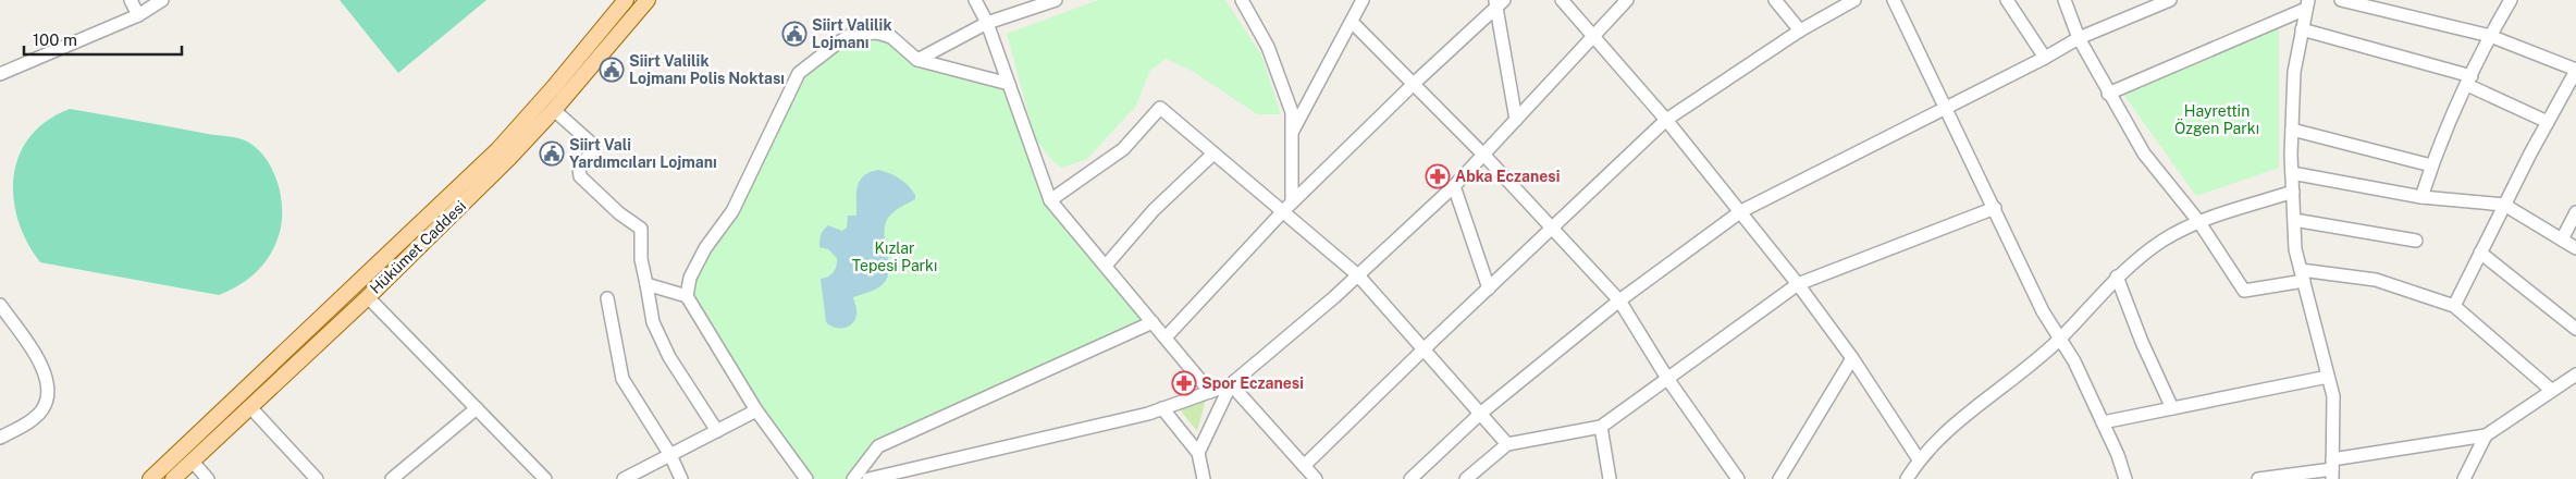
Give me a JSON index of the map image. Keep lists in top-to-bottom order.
{
  "streets": {
    "main road": ["Hükümet Caddesi"]
  },
  "parks": ["Hayrettin Özgen Parkı", "Kızlar Tepesi Parkı"],
  "places": {
    "public building": ["Siirt Valilik Lojmanı", "Siirt Valilik Lojmanı Polis Noktası", "Siirt Vali Yardımcıları Lojmanı"],
    "pharmacy": ["Abka Eczanesi", "Spor Eczanesi"]
  },
  "scale_bar": "100 m"
}
